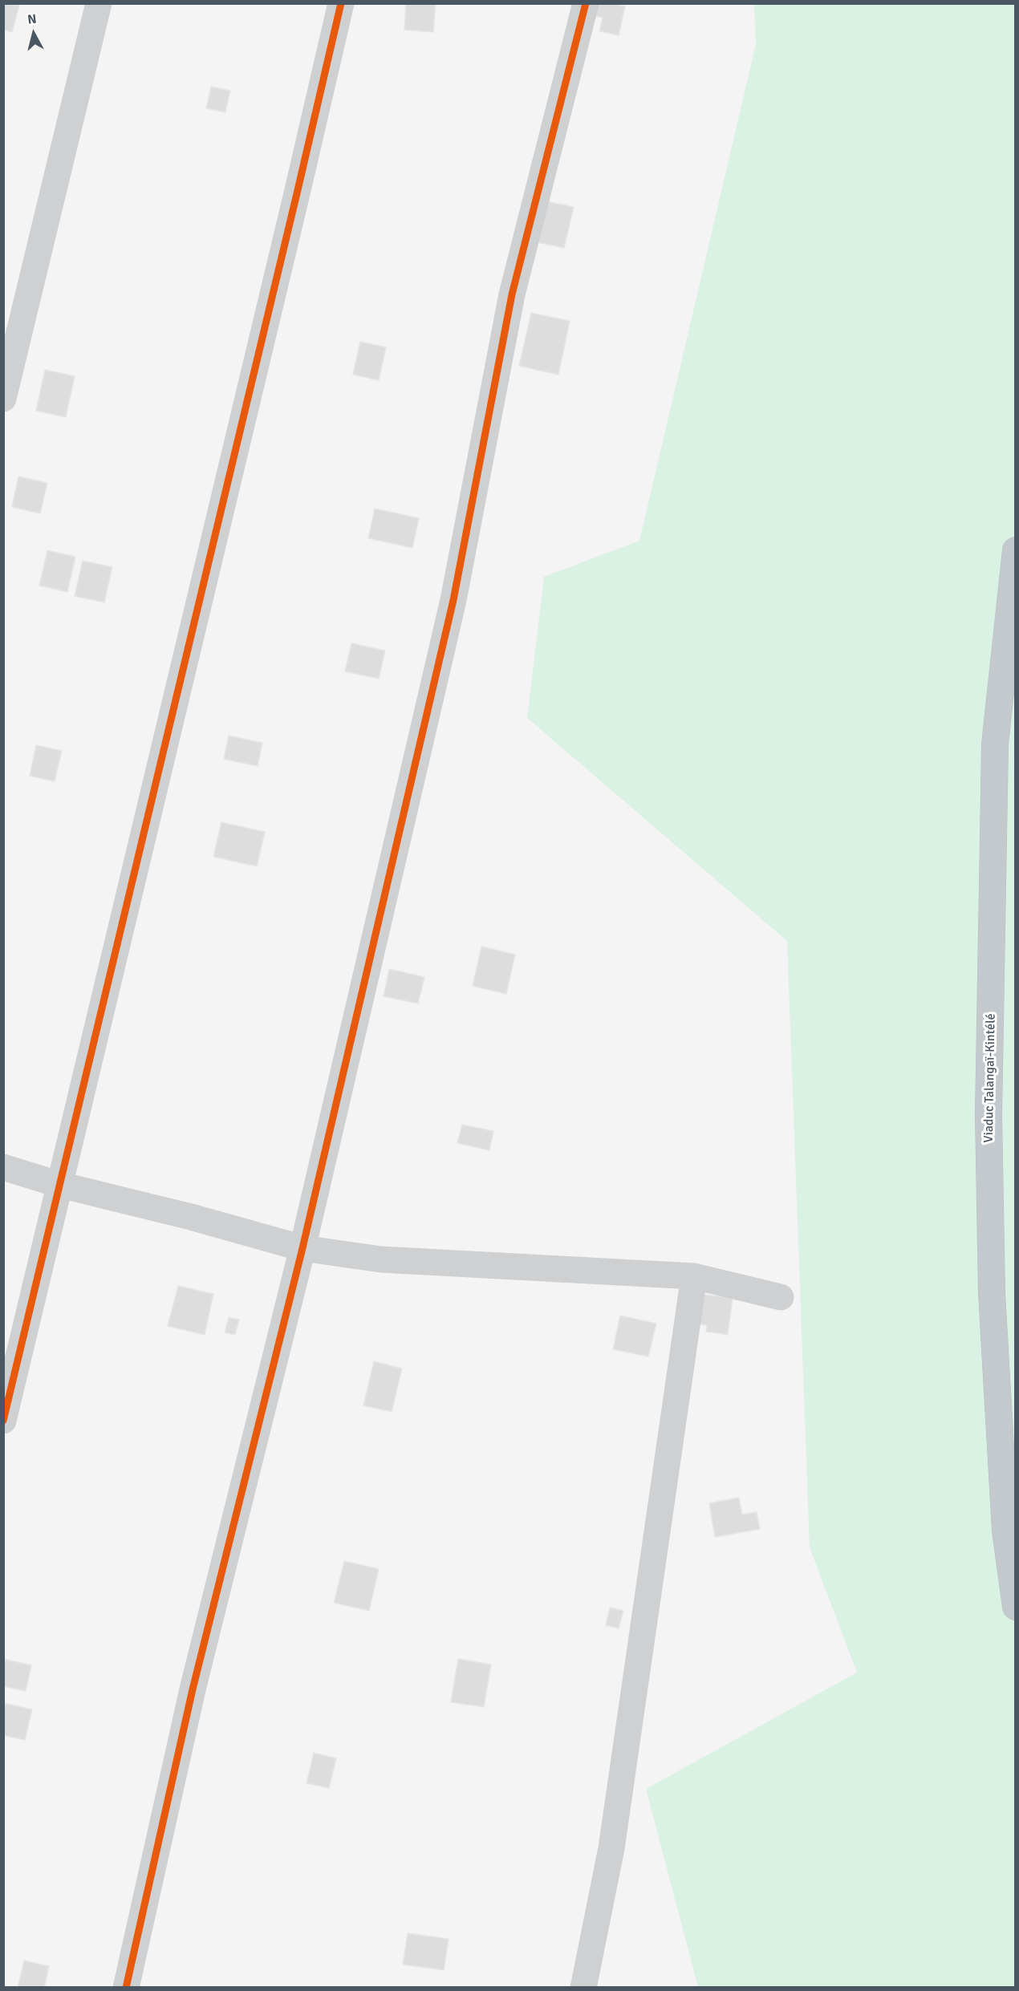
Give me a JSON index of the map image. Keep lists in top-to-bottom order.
{
  "streets": {
    "highway": ["Viaduc Talangaï-Kintélé"]
  },
  "north": "top"
}
